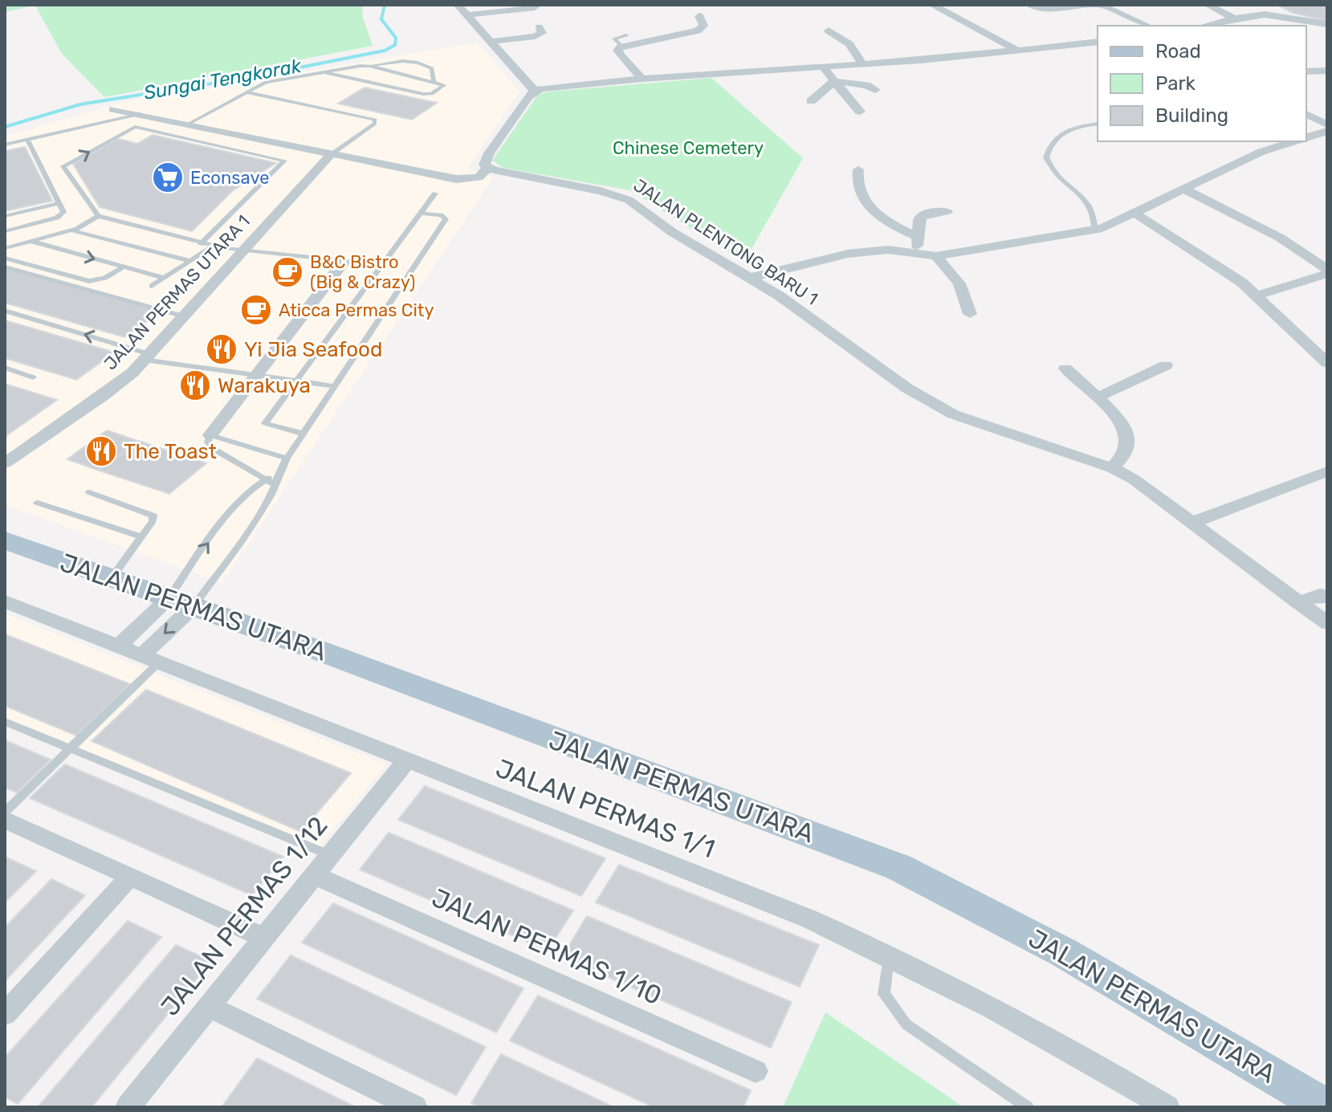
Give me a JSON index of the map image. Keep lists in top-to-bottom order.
{
  "streets": {
    "main road": ["JALAN PERMAS UTARA"],
    "street": [
      "JALAN PLENTONG BARU 1",
      "JALAN PERMAS UTARA 1",
      "JALAN PERMAS 1/1",
      "JALAN PERMAS 1/12",
      "JALAN PERMAS 1/10"
    ]
  },
  "crossings": [
    ["JALAN PERMAS 1/1", "JALAN PERMAS 1/12"],
    ["JALAN PERMAS 1/12", "JALAN PERMAS 1/10"]
  ],
  "water": ["Sungai Tengkorak"],
  "parks": ["Chinese Cemetery"],
  "places": {
    "supermarket": ["Econsave"],
    "cafe": ["B&C Bistro (Big & Crazy)", "Aticca Permas City"],
    "restaurant": ["Yi Jia Seafood", "Warakuya", "The Toast"]
  },
  "legend": ["Road", "Park", "Building"]
}
